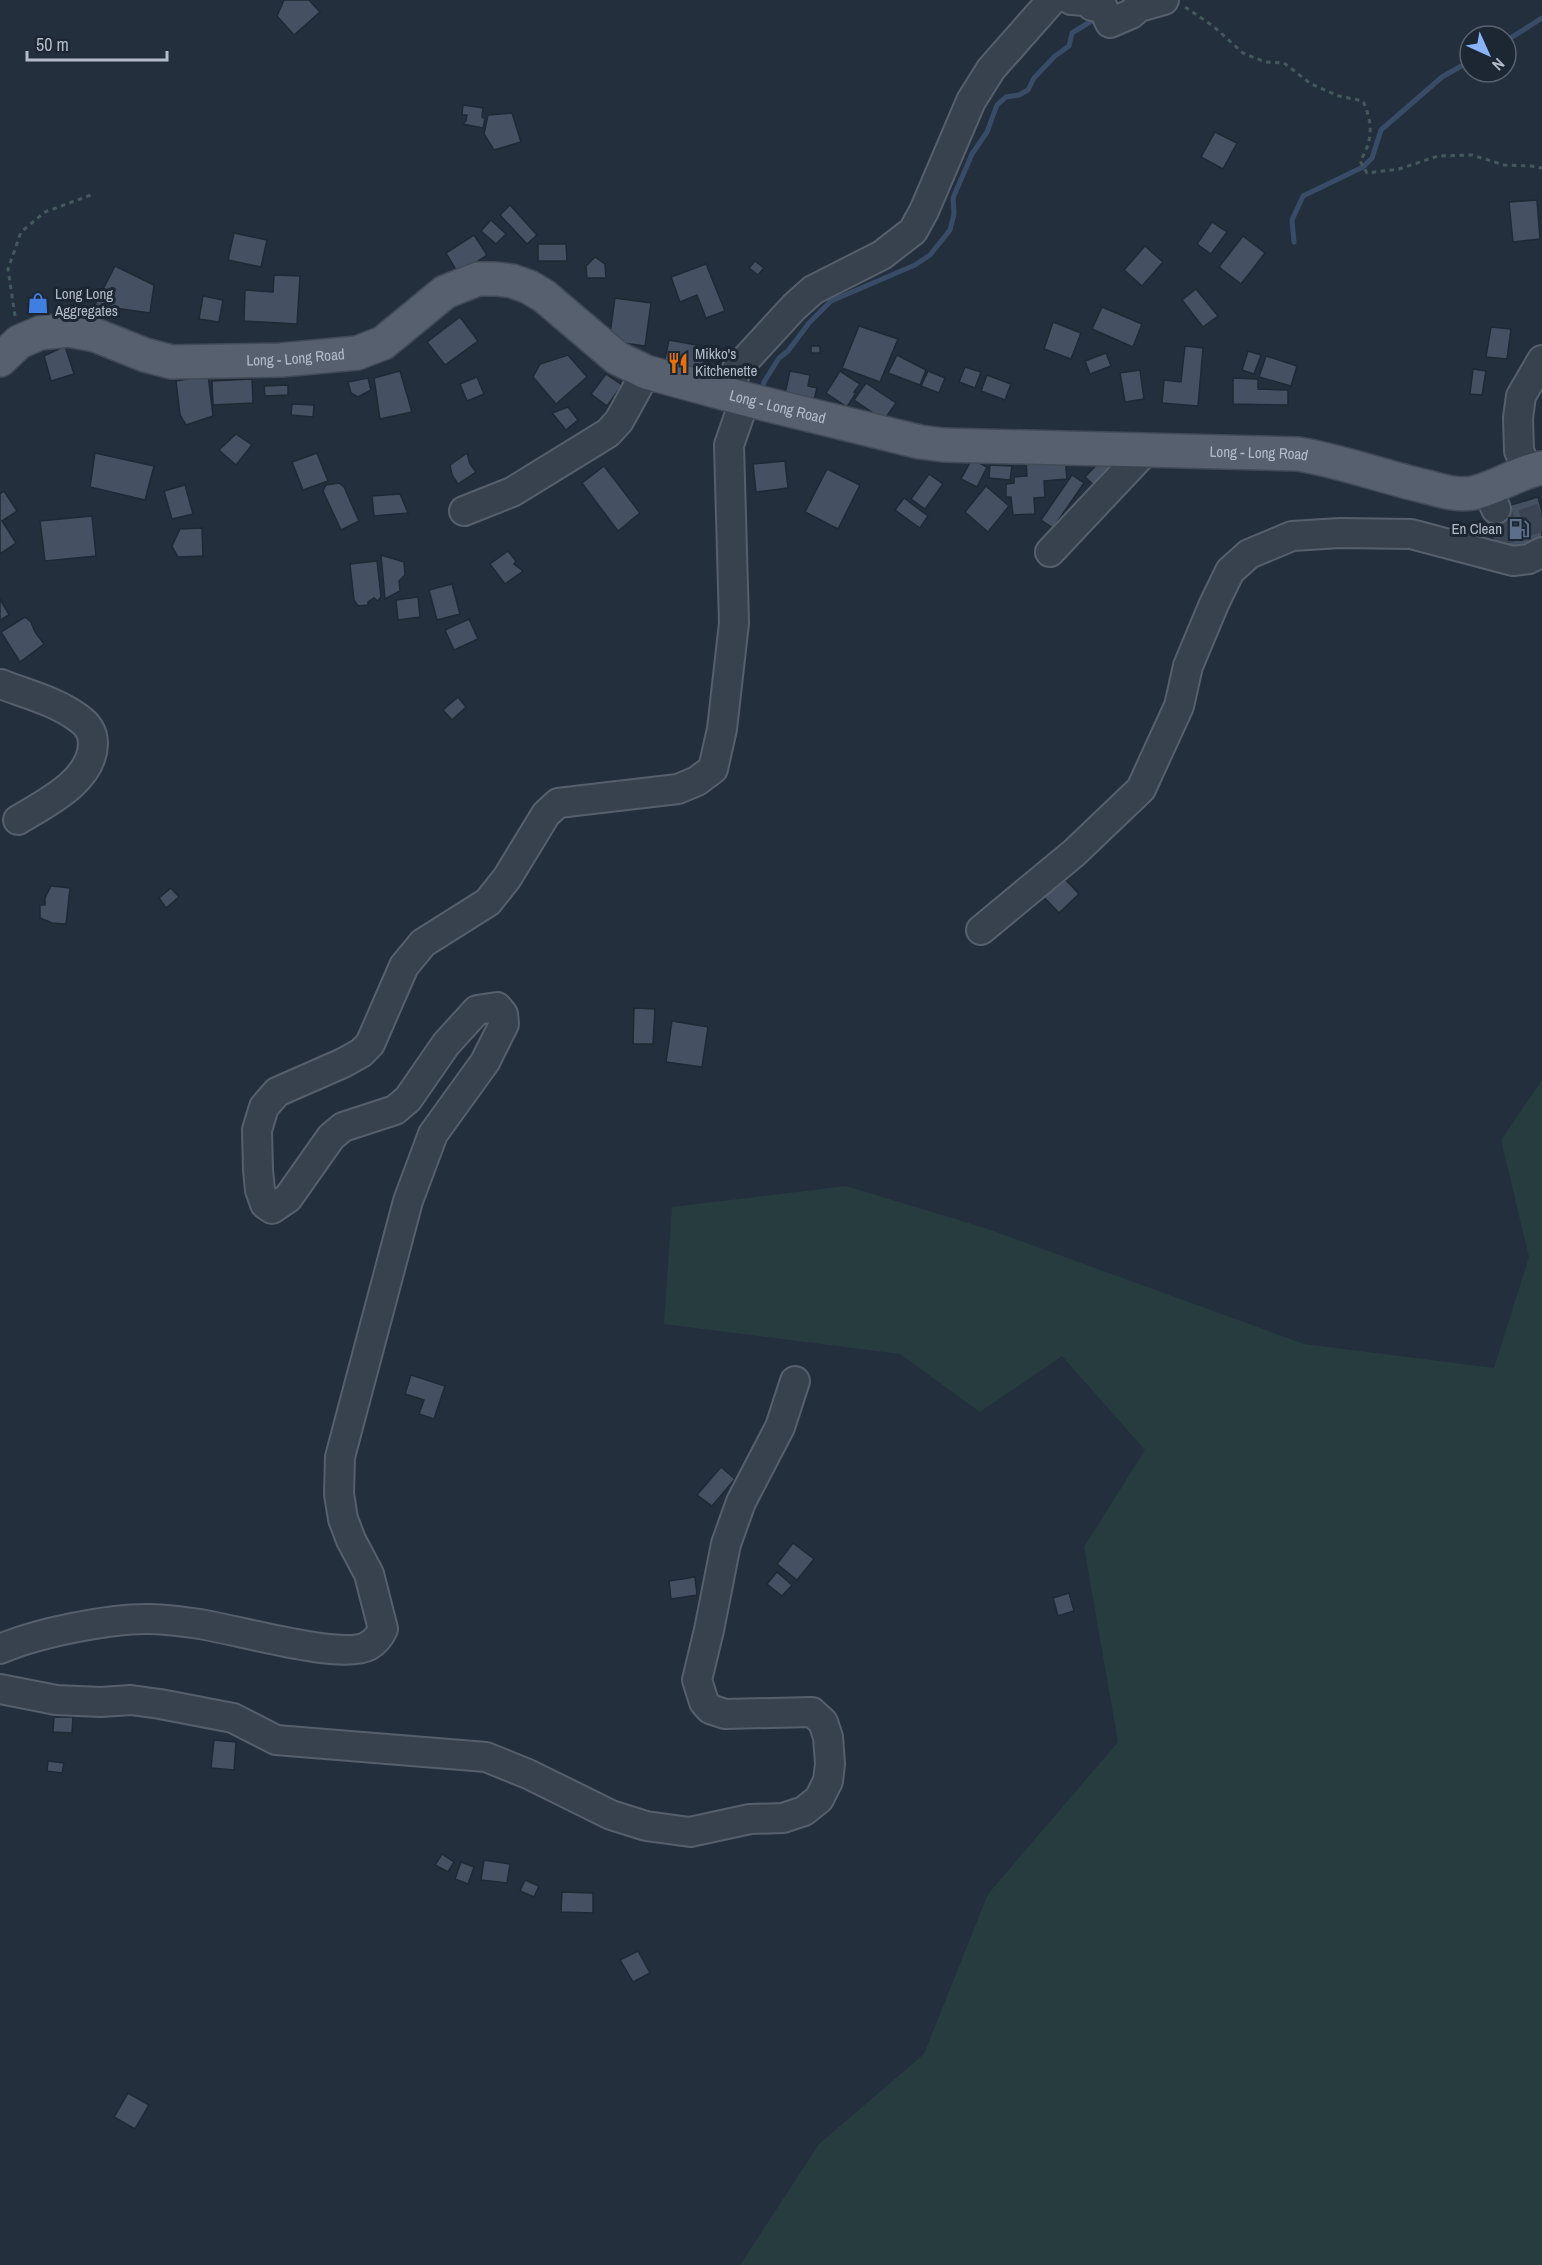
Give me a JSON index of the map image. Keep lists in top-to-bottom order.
{
  "streets": {
    "main road": ["Long - Long Road"]
  },
  "places": {
    "shop": ["Long Long Aggregates"],
    "restaurant": ["Mikko's Kitchenette"],
    "fuel station": ["En Clean"]
  },
  "scale_bar": "50 m",
  "north": "bottom right"
}
